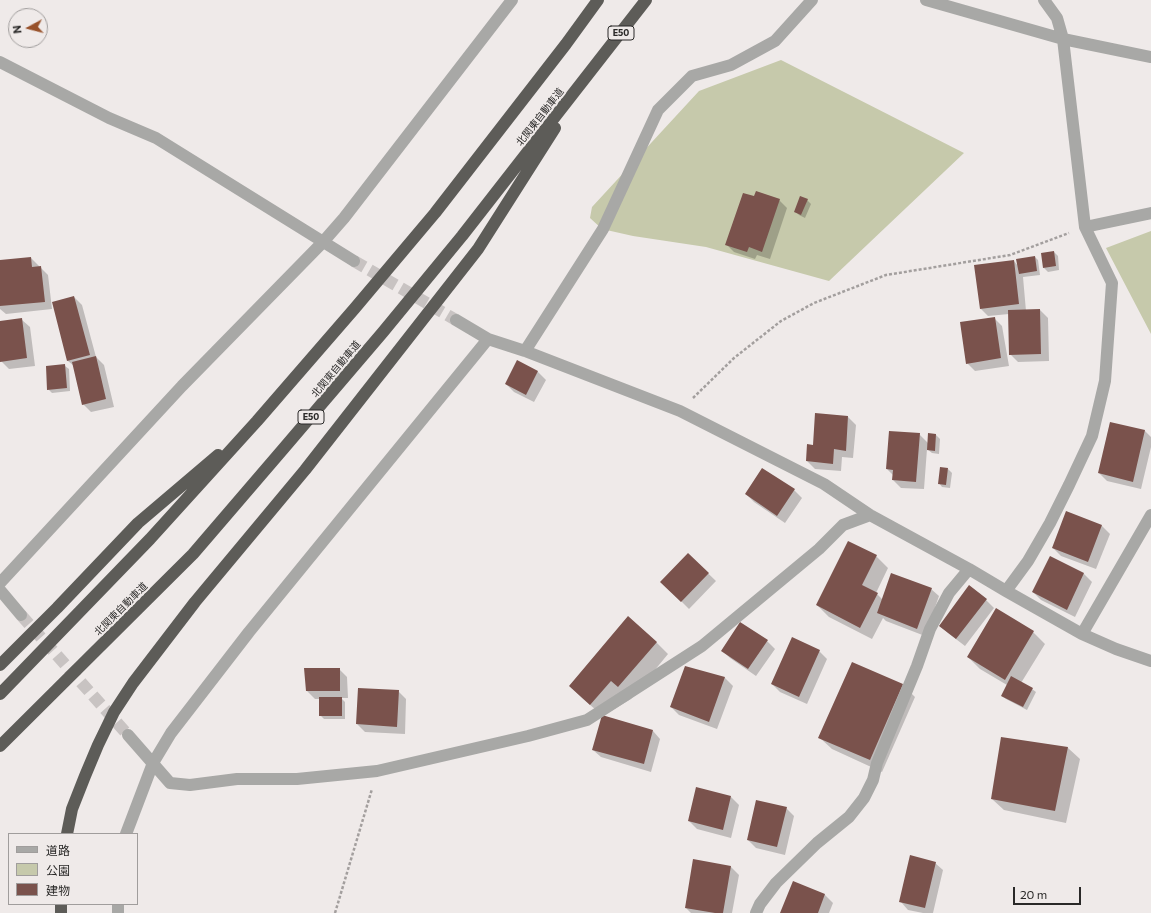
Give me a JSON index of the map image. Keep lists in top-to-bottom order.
{
  "streets": {
    "highway": ["E50", "北関東自動車道"]
  },
  "legend": ["道路", "公園", "建物"],
  "scale_bar": "20 m",
  "north": "left"
}
